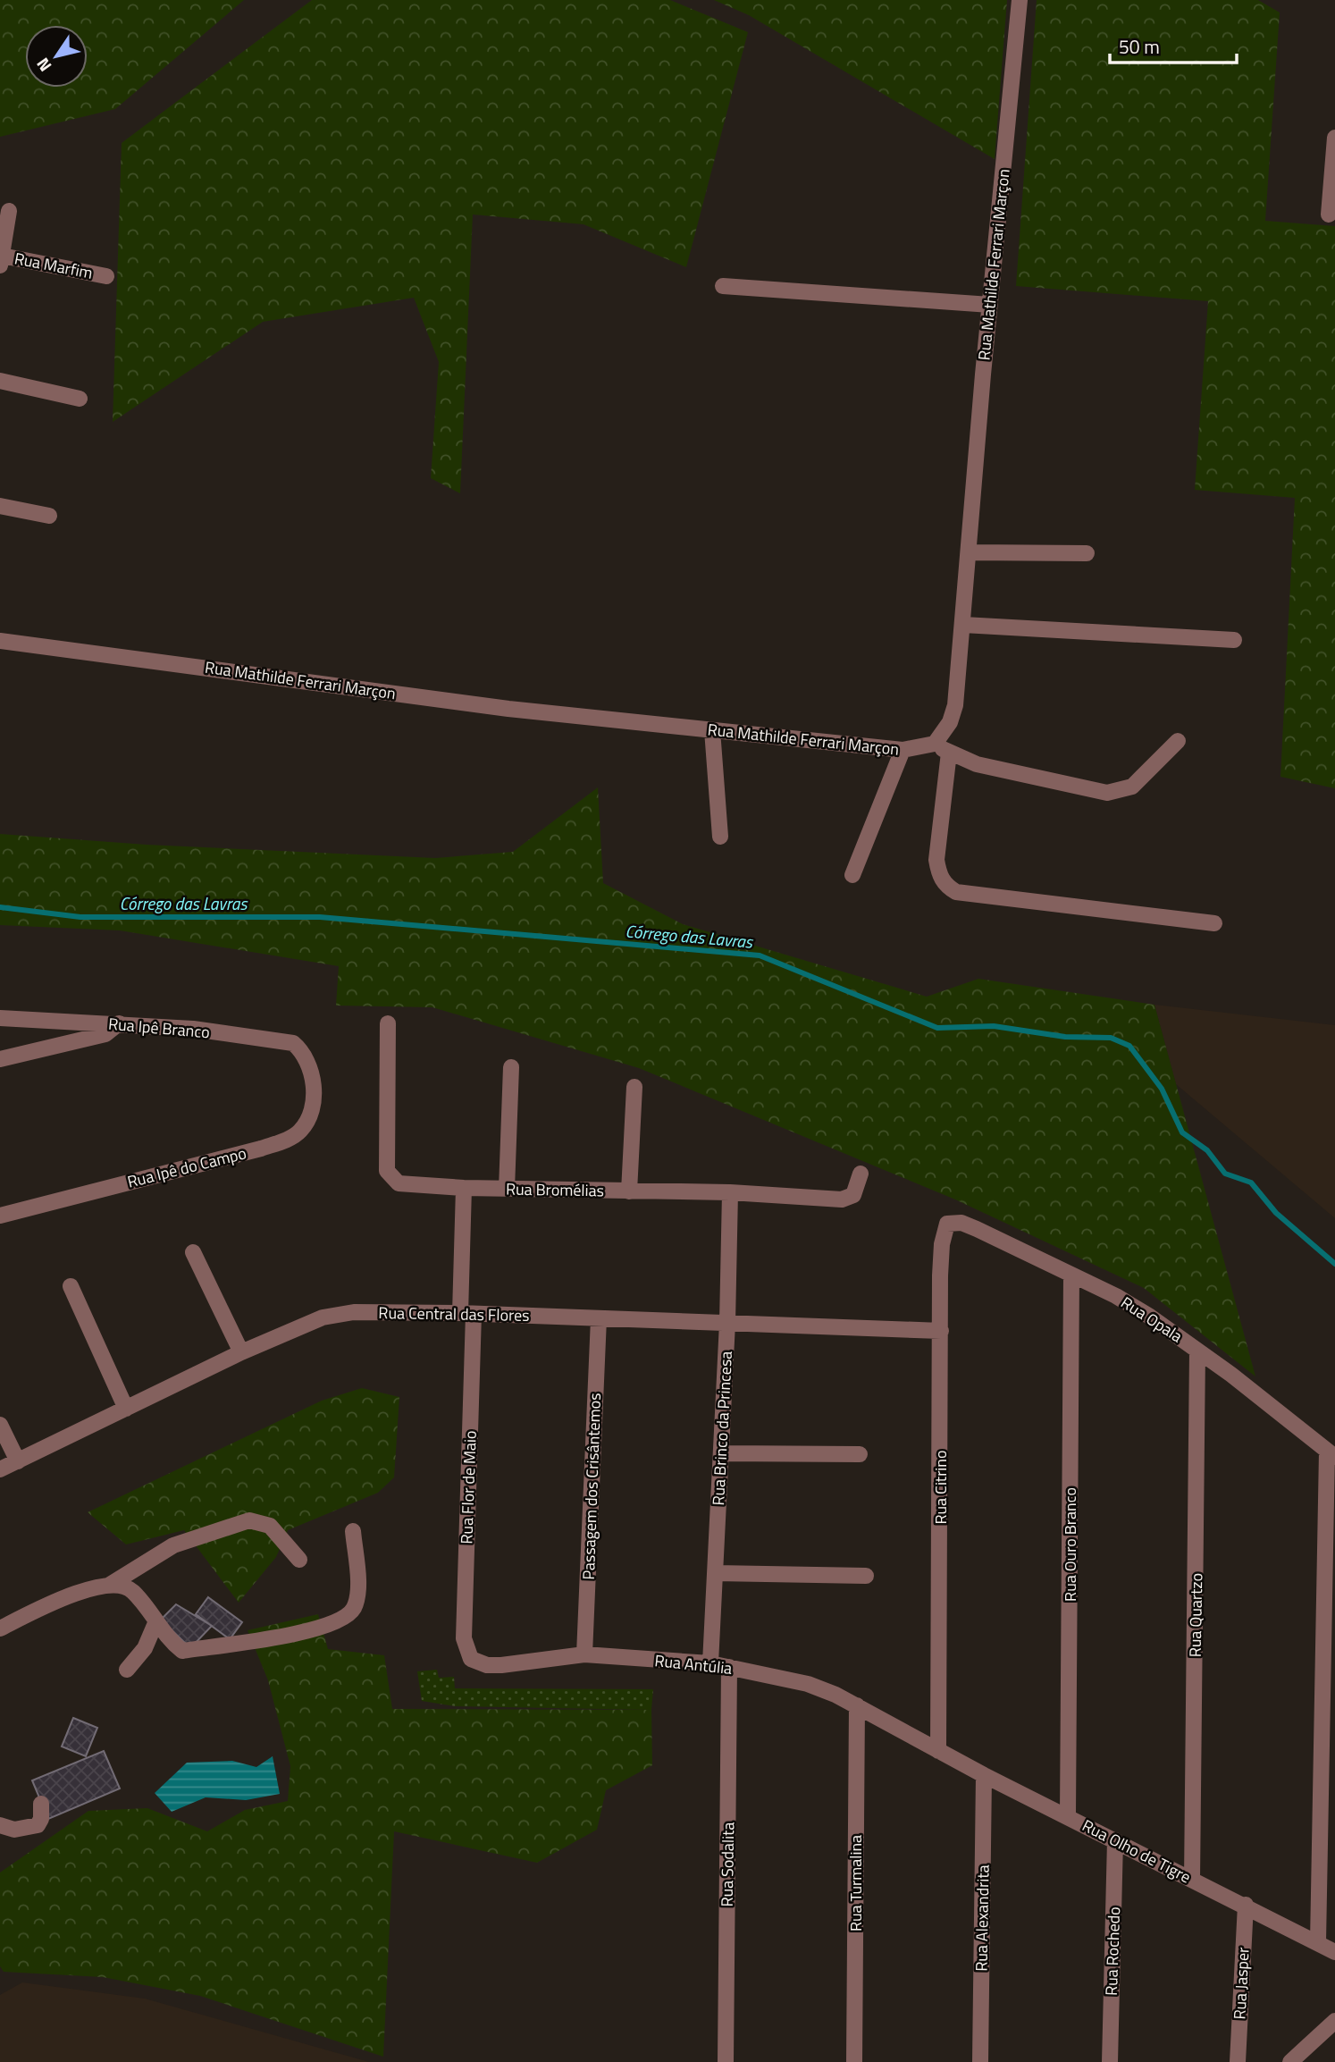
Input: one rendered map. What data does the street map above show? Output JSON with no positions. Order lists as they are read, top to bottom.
{
  "streets": {
    "street": [
      "Rua Mathilde Ferrari Marçon",
      "Rua Marfim",
      "Rua Ipê Branco",
      "Rua Ipê do Campo",
      "Rua Bromélias",
      "Rua Central das Flores",
      "Rua Opala",
      "Rua Brinco da Princesa",
      "Passagem dos Crisântemos",
      "Rua Flor de Maio",
      "Rua Citrino",
      "Rua Ouro Branco",
      "Rua Quartzo",
      "Rua Antúlia",
      "Rua Olho de Tigre",
      "Rua Sodalita",
      "Rua Turmalina",
      "Rua Alexandrita",
      "Rua Rochedo",
      "Rua Jasper"
    ]
  },
  "crossings": [
    ["Rua Ipê Branco", "Rua Ipê do Campo"],
    ["Rua Bromélias", "Rua Brinco da Princesa"],
    ["Rua Bromélias", "Rua Flor de Maio"],
    ["Rua Central das Flores", "Rua Brinco da Princesa"],
    ["Rua Central das Flores", "Passagem dos Crisântemos"],
    ["Rua Central das Flores", "Rua Flor de Maio"],
    ["Rua Central das Flores", "Rua Citrino"],
    ["Rua Opala", "Rua Citrino"],
    ["Rua Opala", "Rua Ouro Branco"],
    ["Rua Opala", "Rua Quartzo"],
    ["Rua Brinco da Princesa", "Rua Antúlia"],
    ["Passagem dos Crisântemos", "Rua Antúlia"],
    ["Rua Flor de Maio", "Rua Antúlia"],
    ["Rua Citrino", "Rua Antúlia"],
    ["Rua Citrino", "Rua Olho de Tigre"],
    ["Rua Ouro Branco", "Rua Olho de Tigre"],
    ["Rua Quartzo", "Rua Olho de Tigre"],
    ["Rua Antúlia", "Rua Olho de Tigre"],
    ["Rua Antúlia", "Rua Sodalita"],
    ["Rua Antúlia", "Rua Turmalina"],
    ["Rua Olho de Tigre", "Rua Alexandrita"],
    ["Rua Olho de Tigre", "Rua Rochedo"],
    ["Rua Olho de Tigre", "Rua Jasper"]
  ],
  "water": ["Córrego das Lavras"],
  "scale_bar": "50 m",
  "north": "bottom left"
}
